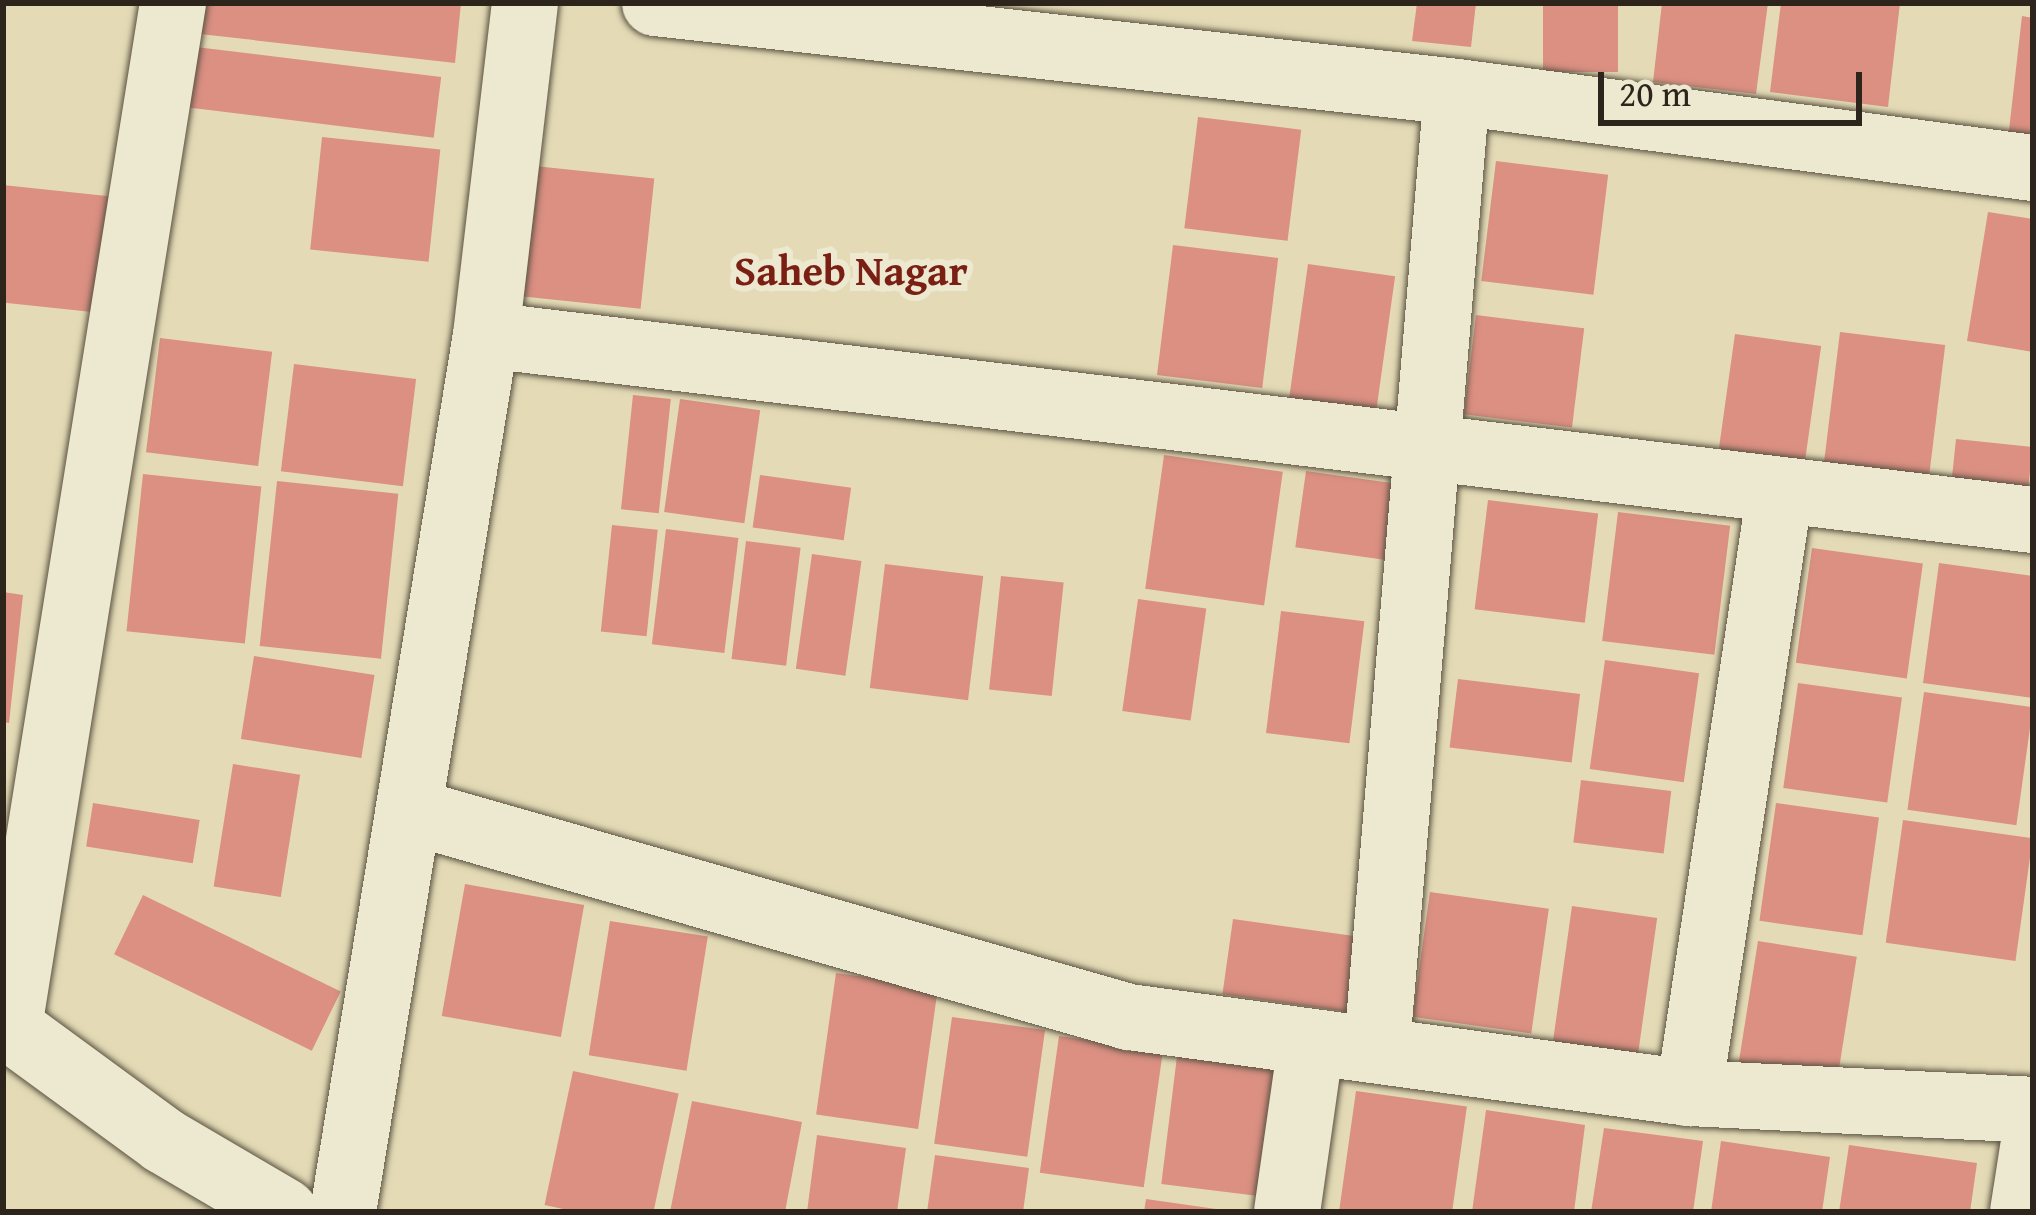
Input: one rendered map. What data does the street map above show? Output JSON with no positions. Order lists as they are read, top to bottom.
{
  "districts": ["Saheb Nagar"],
  "scale_bar": "20 m"
}
